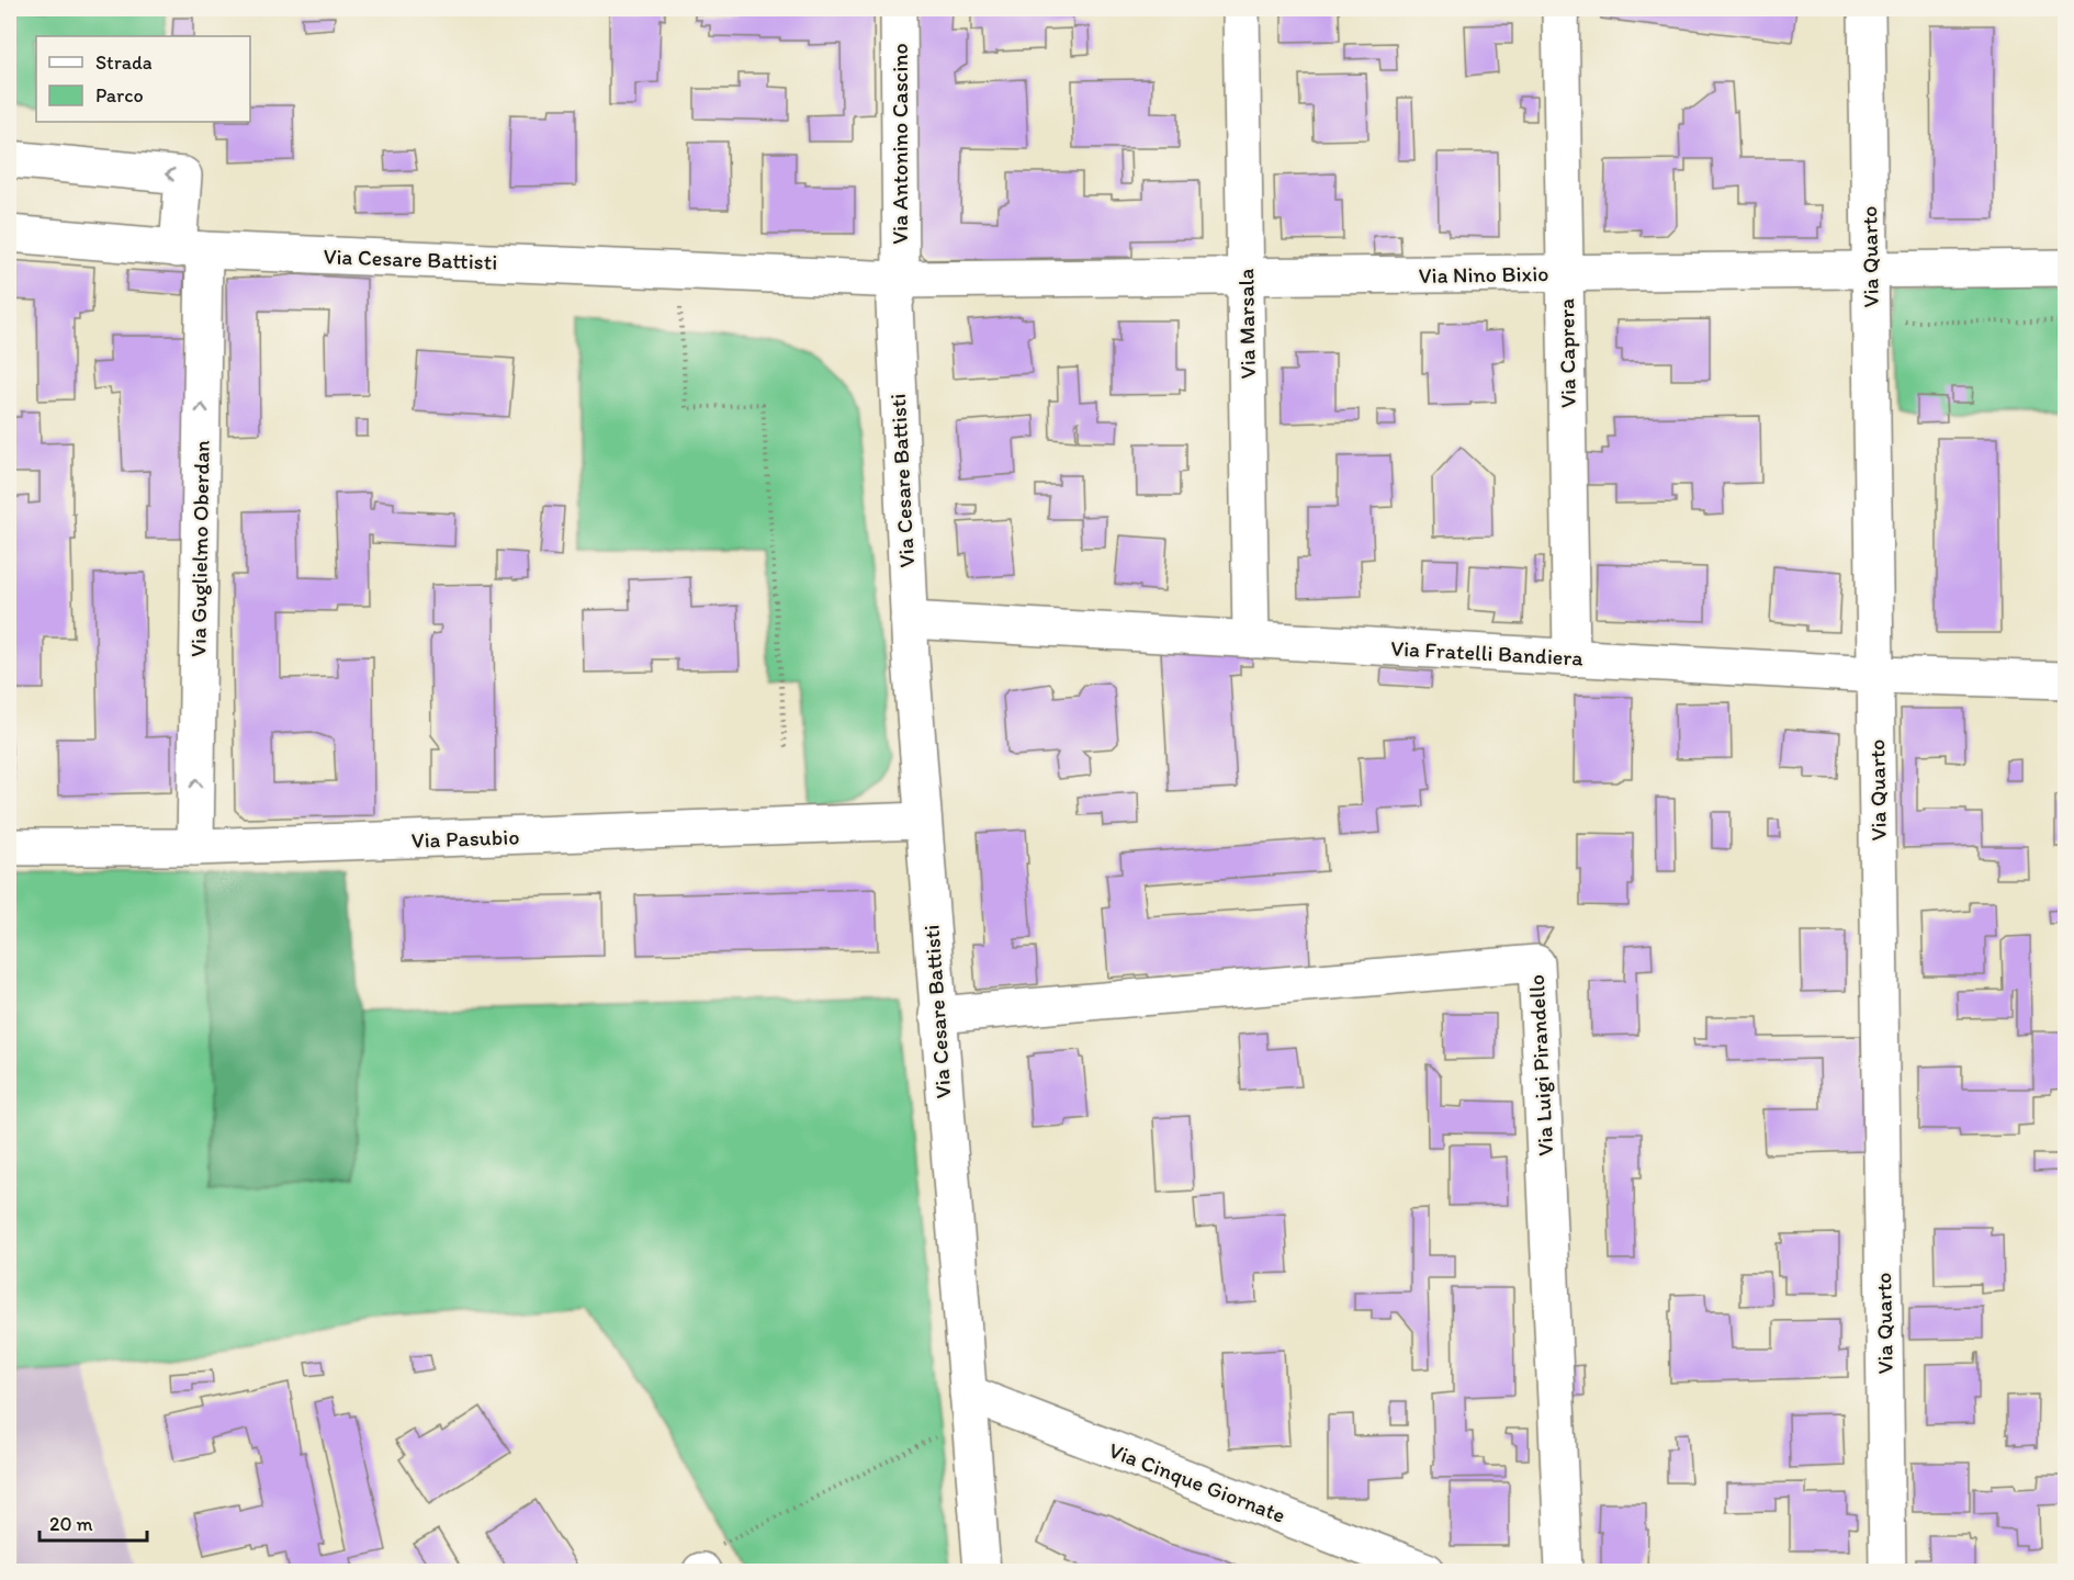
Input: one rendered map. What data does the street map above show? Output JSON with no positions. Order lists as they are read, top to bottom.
{
  "streets": {
    "street": [
      "Via Antonino Cascino",
      "Via Quarto",
      "Via Cesare Battisti",
      "Via Nino Bixio",
      "Via Marsala",
      "Via Caprera",
      "Via Guglielmo Oberdan",
      "Via Fratelli Bandiera",
      "Via Pasubio",
      "Via Luigi Pirandello",
      "Via Cinque Giornate"
    ]
  },
  "crossings": [
    ["Via Antonino Cascino", "Via Cesare Battisti"],
    ["Via Antonino Cascino", "Via Nino Bixio"],
    ["Via Quarto", "Via Nino Bixio"],
    ["Via Quarto", "Via Fratelli Bandiera"],
    ["Via Cesare Battisti", "Via Nino Bixio"],
    ["Via Cesare Battisti", "Via Guglielmo Oberdan"],
    ["Via Cesare Battisti", "Via Fratelli Bandiera"],
    ["Via Cesare Battisti", "Via Pasubio"],
    ["Via Cesare Battisti", "Via Luigi Pirandello"],
    ["Via Cesare Battisti", "Via Cinque Giornate"],
    ["Via Nino Bixio", "Via Marsala"],
    ["Via Nino Bixio", "Via Caprera"],
    ["Via Marsala", "Via Fratelli Bandiera"],
    ["Via Caprera", "Via Fratelli Bandiera"],
    ["Via Guglielmo Oberdan", "Via Pasubio"]
  ],
  "one_way": ["Via Guglielmo Oberdan"],
  "legend": ["Strada", "Parco"],
  "scale_bar": "20 m"
}
